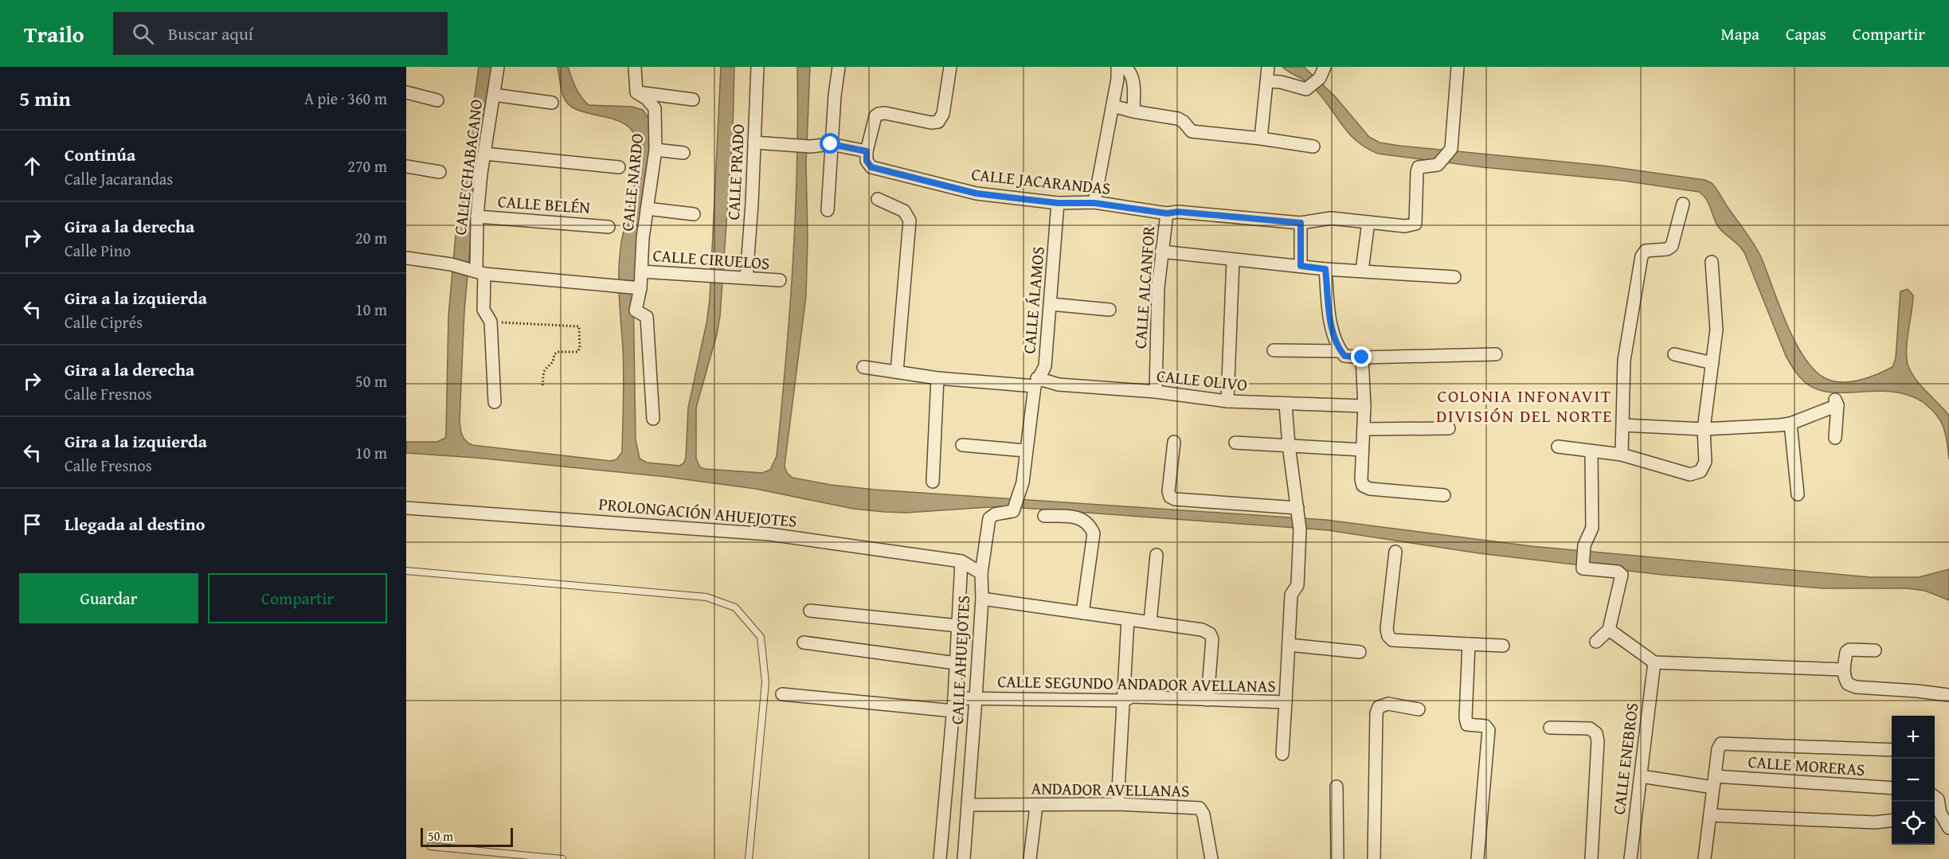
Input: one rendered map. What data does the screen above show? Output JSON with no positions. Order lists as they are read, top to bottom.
{
  "streets": {
    "street": [
      "CALLE CHABACANO",
      "CALLE PRADO",
      "CALLE JACARANDAS",
      "CALLE NARDO",
      "CALLE BELÉN",
      "CALLE CIRUELOS",
      "CALLE ALCANFOR",
      "CALLE ÁLAMOS",
      "CALLE OLIVO",
      "PROLONGACIÓN AHUEJOTES",
      "CALLE AHUEJOTES",
      "CALLE SEGUNDO ANDADOR AVELLANAS",
      "CALLE ENEBROS",
      "CALLE MORERAS",
      "ANDADOR AVELLANAS"
    ]
  },
  "crossings": [
    ["CALLE CHABACANO", "CALLE BELÉN"],
    ["CALLE PRADO", "CALLE CIRUELOS"],
    ["CALLE JACARANDAS", "CALLE ALCANFOR"],
    ["CALLE JACARANDAS", "CALLE ÁLAMOS"],
    ["CALLE NARDO", "CALLE CIRUELOS"],
    ["CALLE ALCANFOR", "CALLE OLIVO"],
    ["CALLE ÁLAMOS", "CALLE OLIVO"],
    ["CALLE ÁLAMOS", "CALLE AHUEJOTES"],
    ["CALLE OLIVO", "CALLE SEGUNDO ANDADOR AVELLANAS"],
    ["PROLONGACIÓN AHUEJOTES", "CALLE AHUEJOTES"],
    ["CALLE AHUEJOTES", "CALLE SEGUNDO ANDADOR AVELLANAS"],
    ["CALLE AHUEJOTES", "ANDADOR AVELLANAS"],
    ["CALLE ENEBROS", "CALLE MORERAS"]
  ],
  "districts": ["COLONIA INFONAVIT DIVISIÓN DEL NORTE"],
  "scale_bar": "50 m",
  "page": {
    "header": "Trailo",
    "search": "Buscar aquí",
    "nav": ["Mapa", "Capas", "Compartir"],
    "heading": ["5 min", "A pie · 360 m"],
    "list": [
      ["Continúa", "Calle Jacarandas", "270 m"],
      ["Gira a la derecha", "Calle Pino", "20 m"],
      ["Gira a la izquierda", "Calle Ciprés", "10 m"],
      ["Gira a la derecha", "Calle Fresnos", "50 m"],
      ["Gira a la izquierda", "Calle Fresnos", "10 m"],
      "Llegada al destino"
    ],
    "buttons": ["Guardar", "Compartir"],
    "map_buttons": ["+", "−"],
    "scale": "50 m"
  }
}
